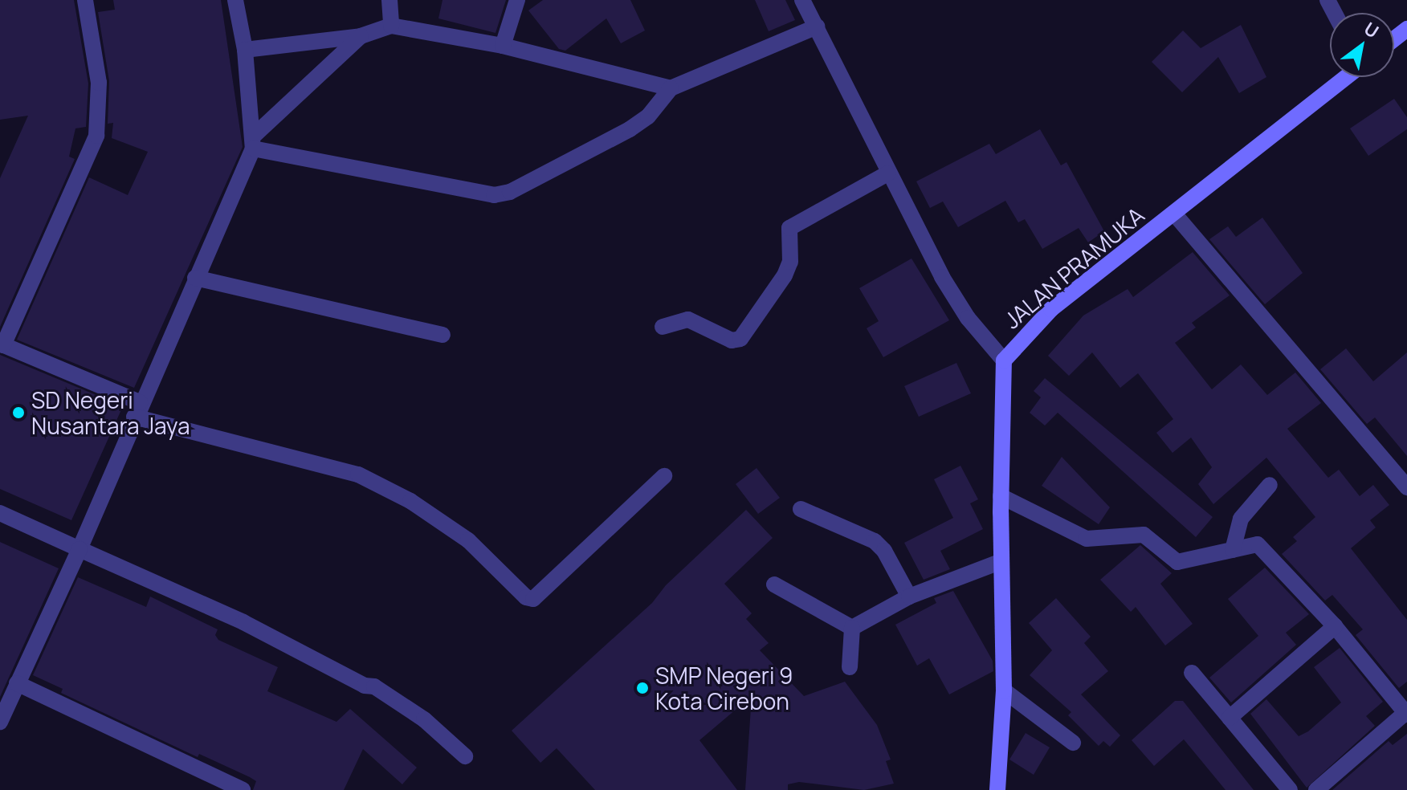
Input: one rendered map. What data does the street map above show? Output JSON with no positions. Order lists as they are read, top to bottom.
{
  "streets": {
    "street": ["JALAN PRAMUKA"]
  },
  "places": ["SD Negeri Nusantara Jaya", "SMP Negeri 9 Kota Cirebon"],
  "north": "top right"
}
